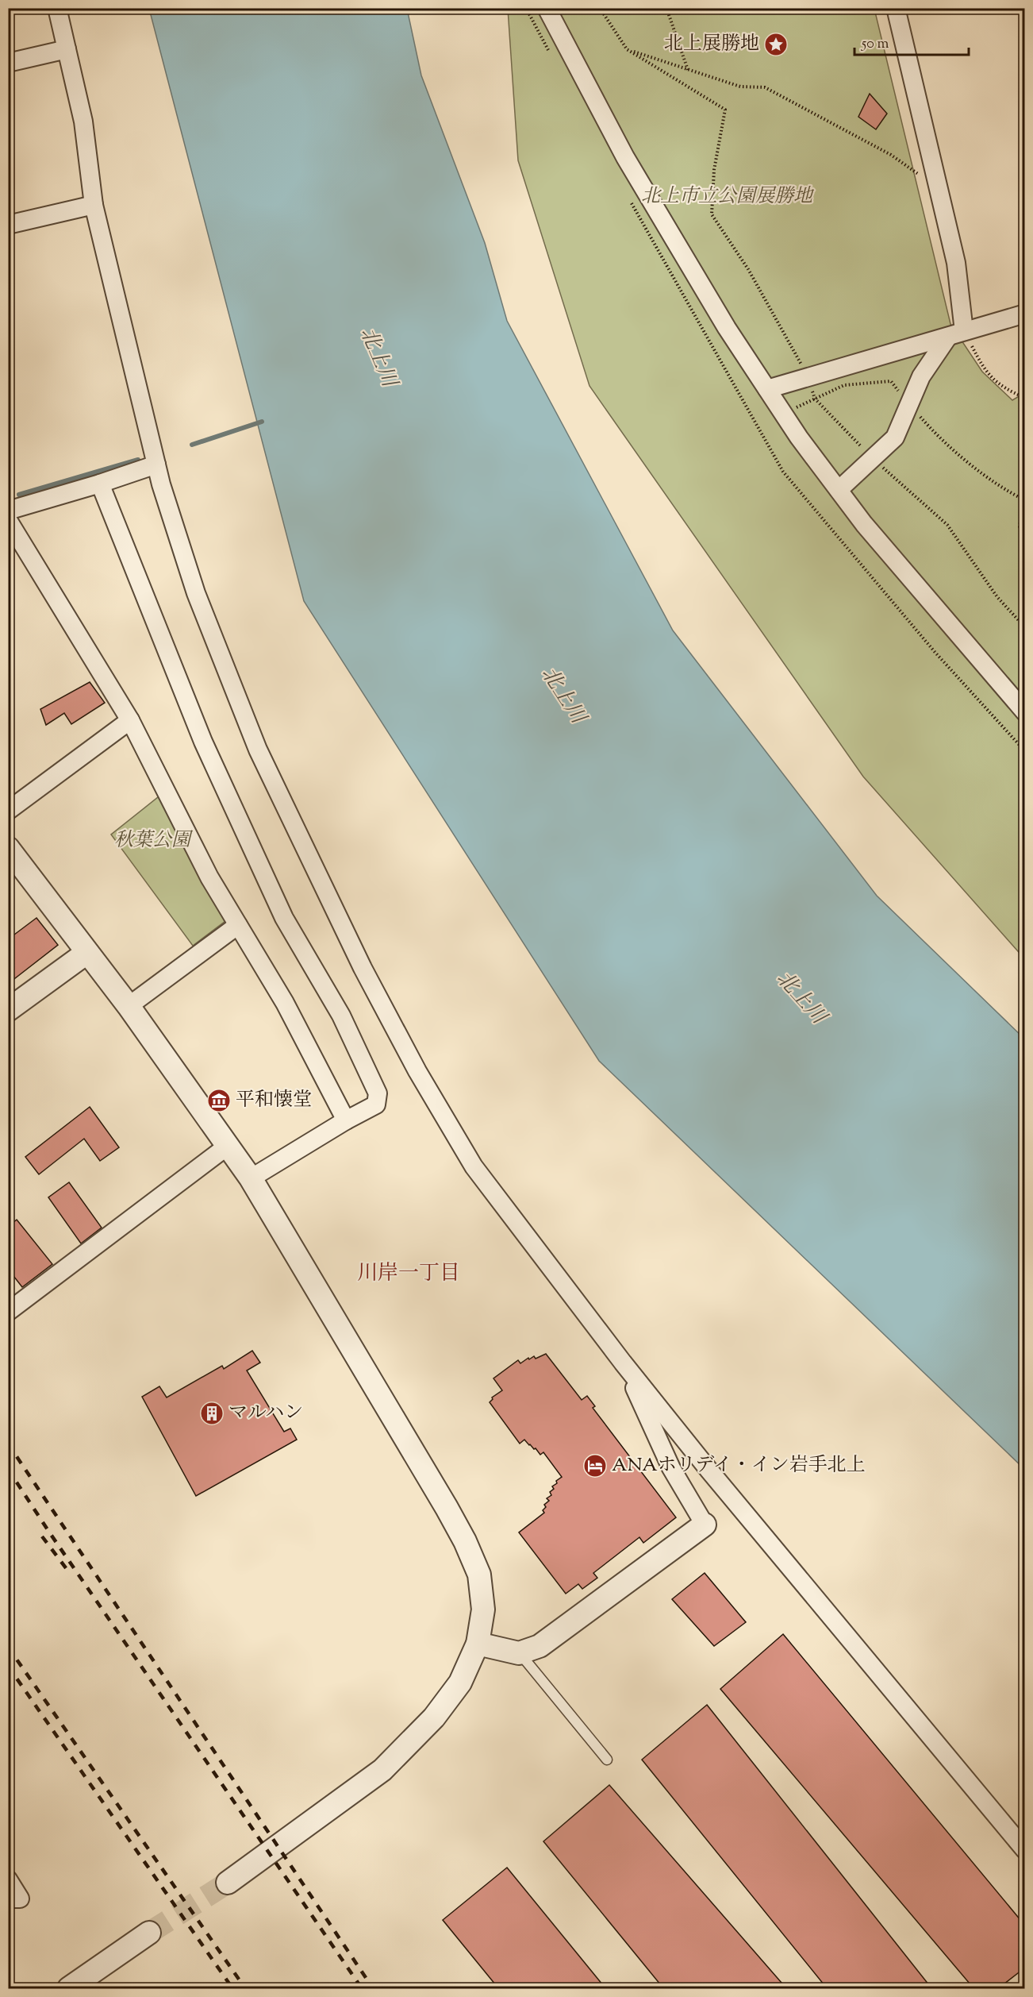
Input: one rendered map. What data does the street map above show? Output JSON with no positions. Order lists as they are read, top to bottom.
{
  "districts": ["川岸一丁目"],
  "water": ["北上川"],
  "parks": ["北上市立公園展勝地", "秋葉公園"],
  "places": {
    "place": ["北上展勝地"],
    "museum": ["平和懐堂"],
    "building": ["マルハン"],
    "hotel": ["ANAホリデイ・イン岩手北上"]
  },
  "scale_bar": "50 m"
}
